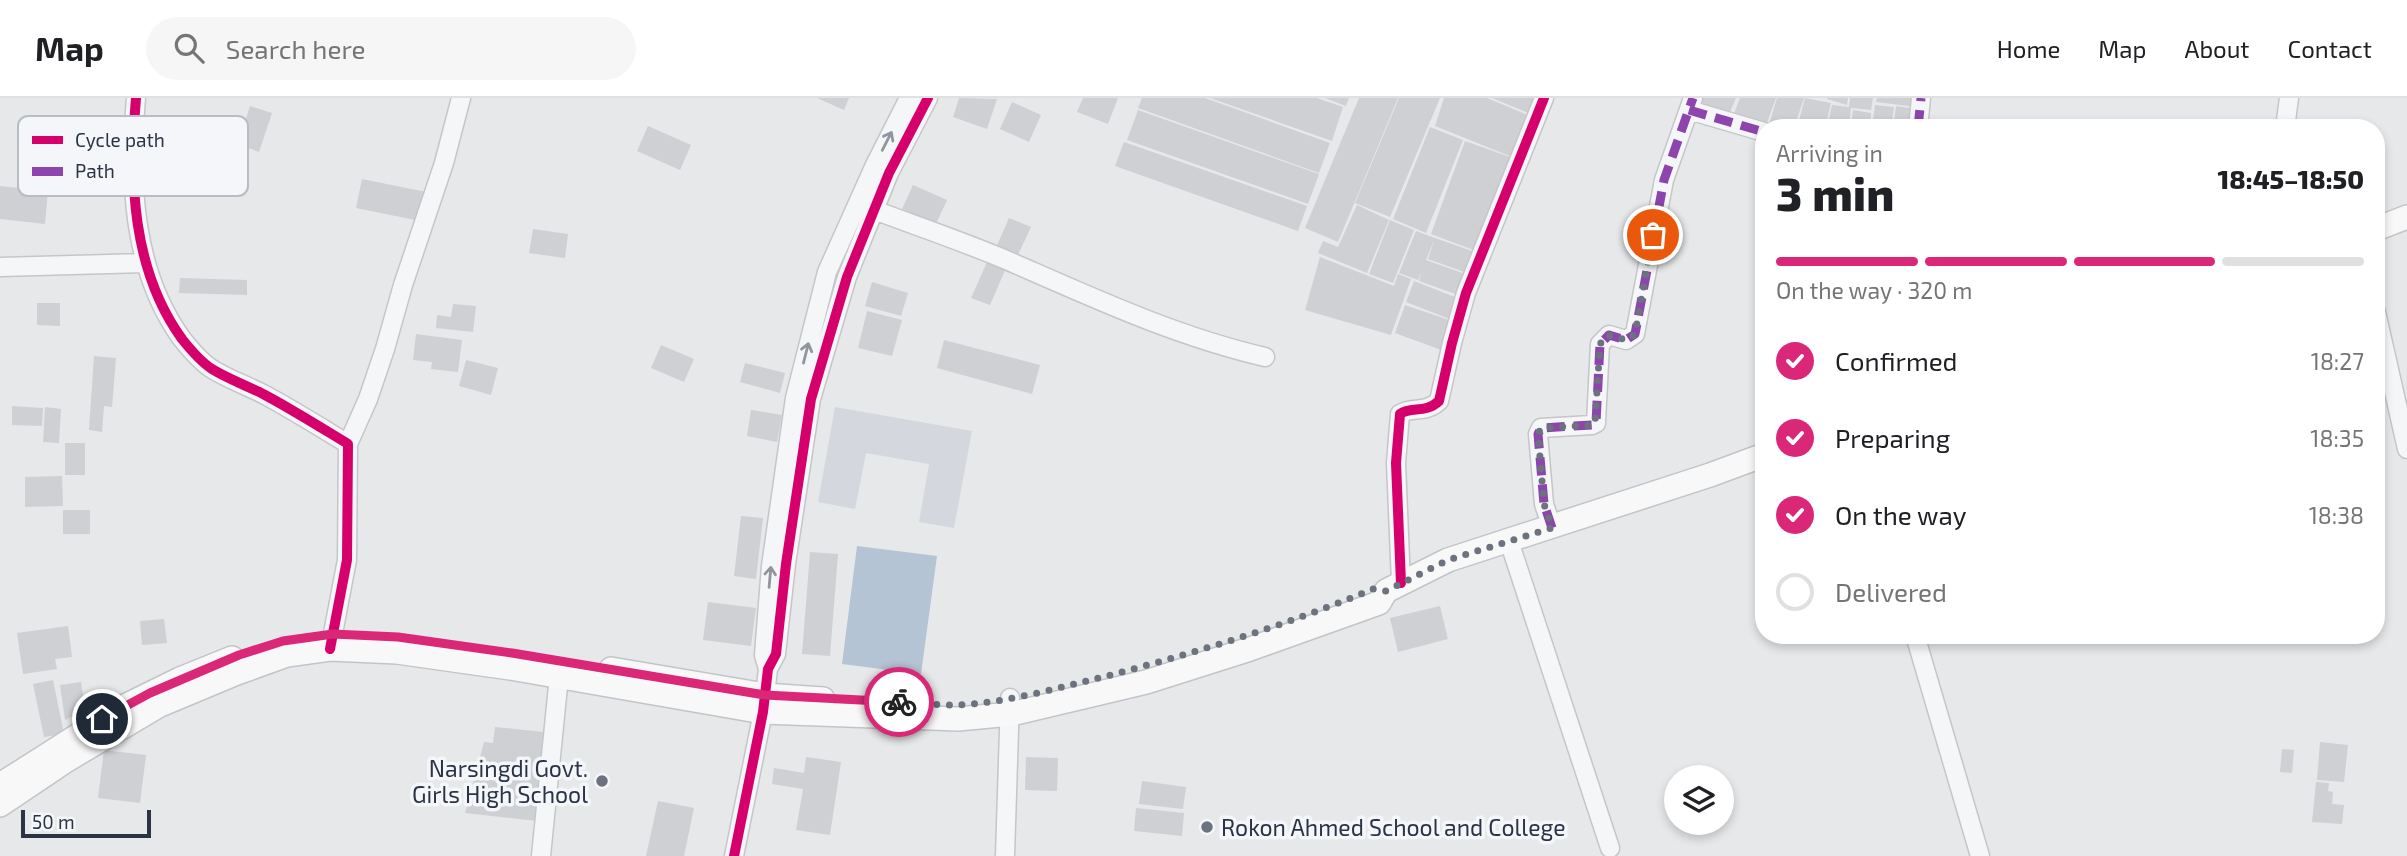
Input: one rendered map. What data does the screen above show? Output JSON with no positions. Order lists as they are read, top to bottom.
{
  "places": ["Narsingdi Govt. Girls High School", "Rokon Ahmed School and College"],
  "legend": ["Cycle path", "Path"],
  "scale_bar": "50 m",
  "page": {
    "header": "Map",
    "search": "Search here",
    "nav": [
      "Home",
      "Map",
      "About",
      "Contact"
    ],
    "heading": ["3 min", "Arriving in", "18:45–18:50"],
    "bar": "On the way · 320 m",
    "list": [
      ["Confirmed", "18:27"],
      ["Preparing", "18:35"],
      ["On the way", "18:38"],
      "Delivered"
    ],
    "scale": "50 m"
  }
}
